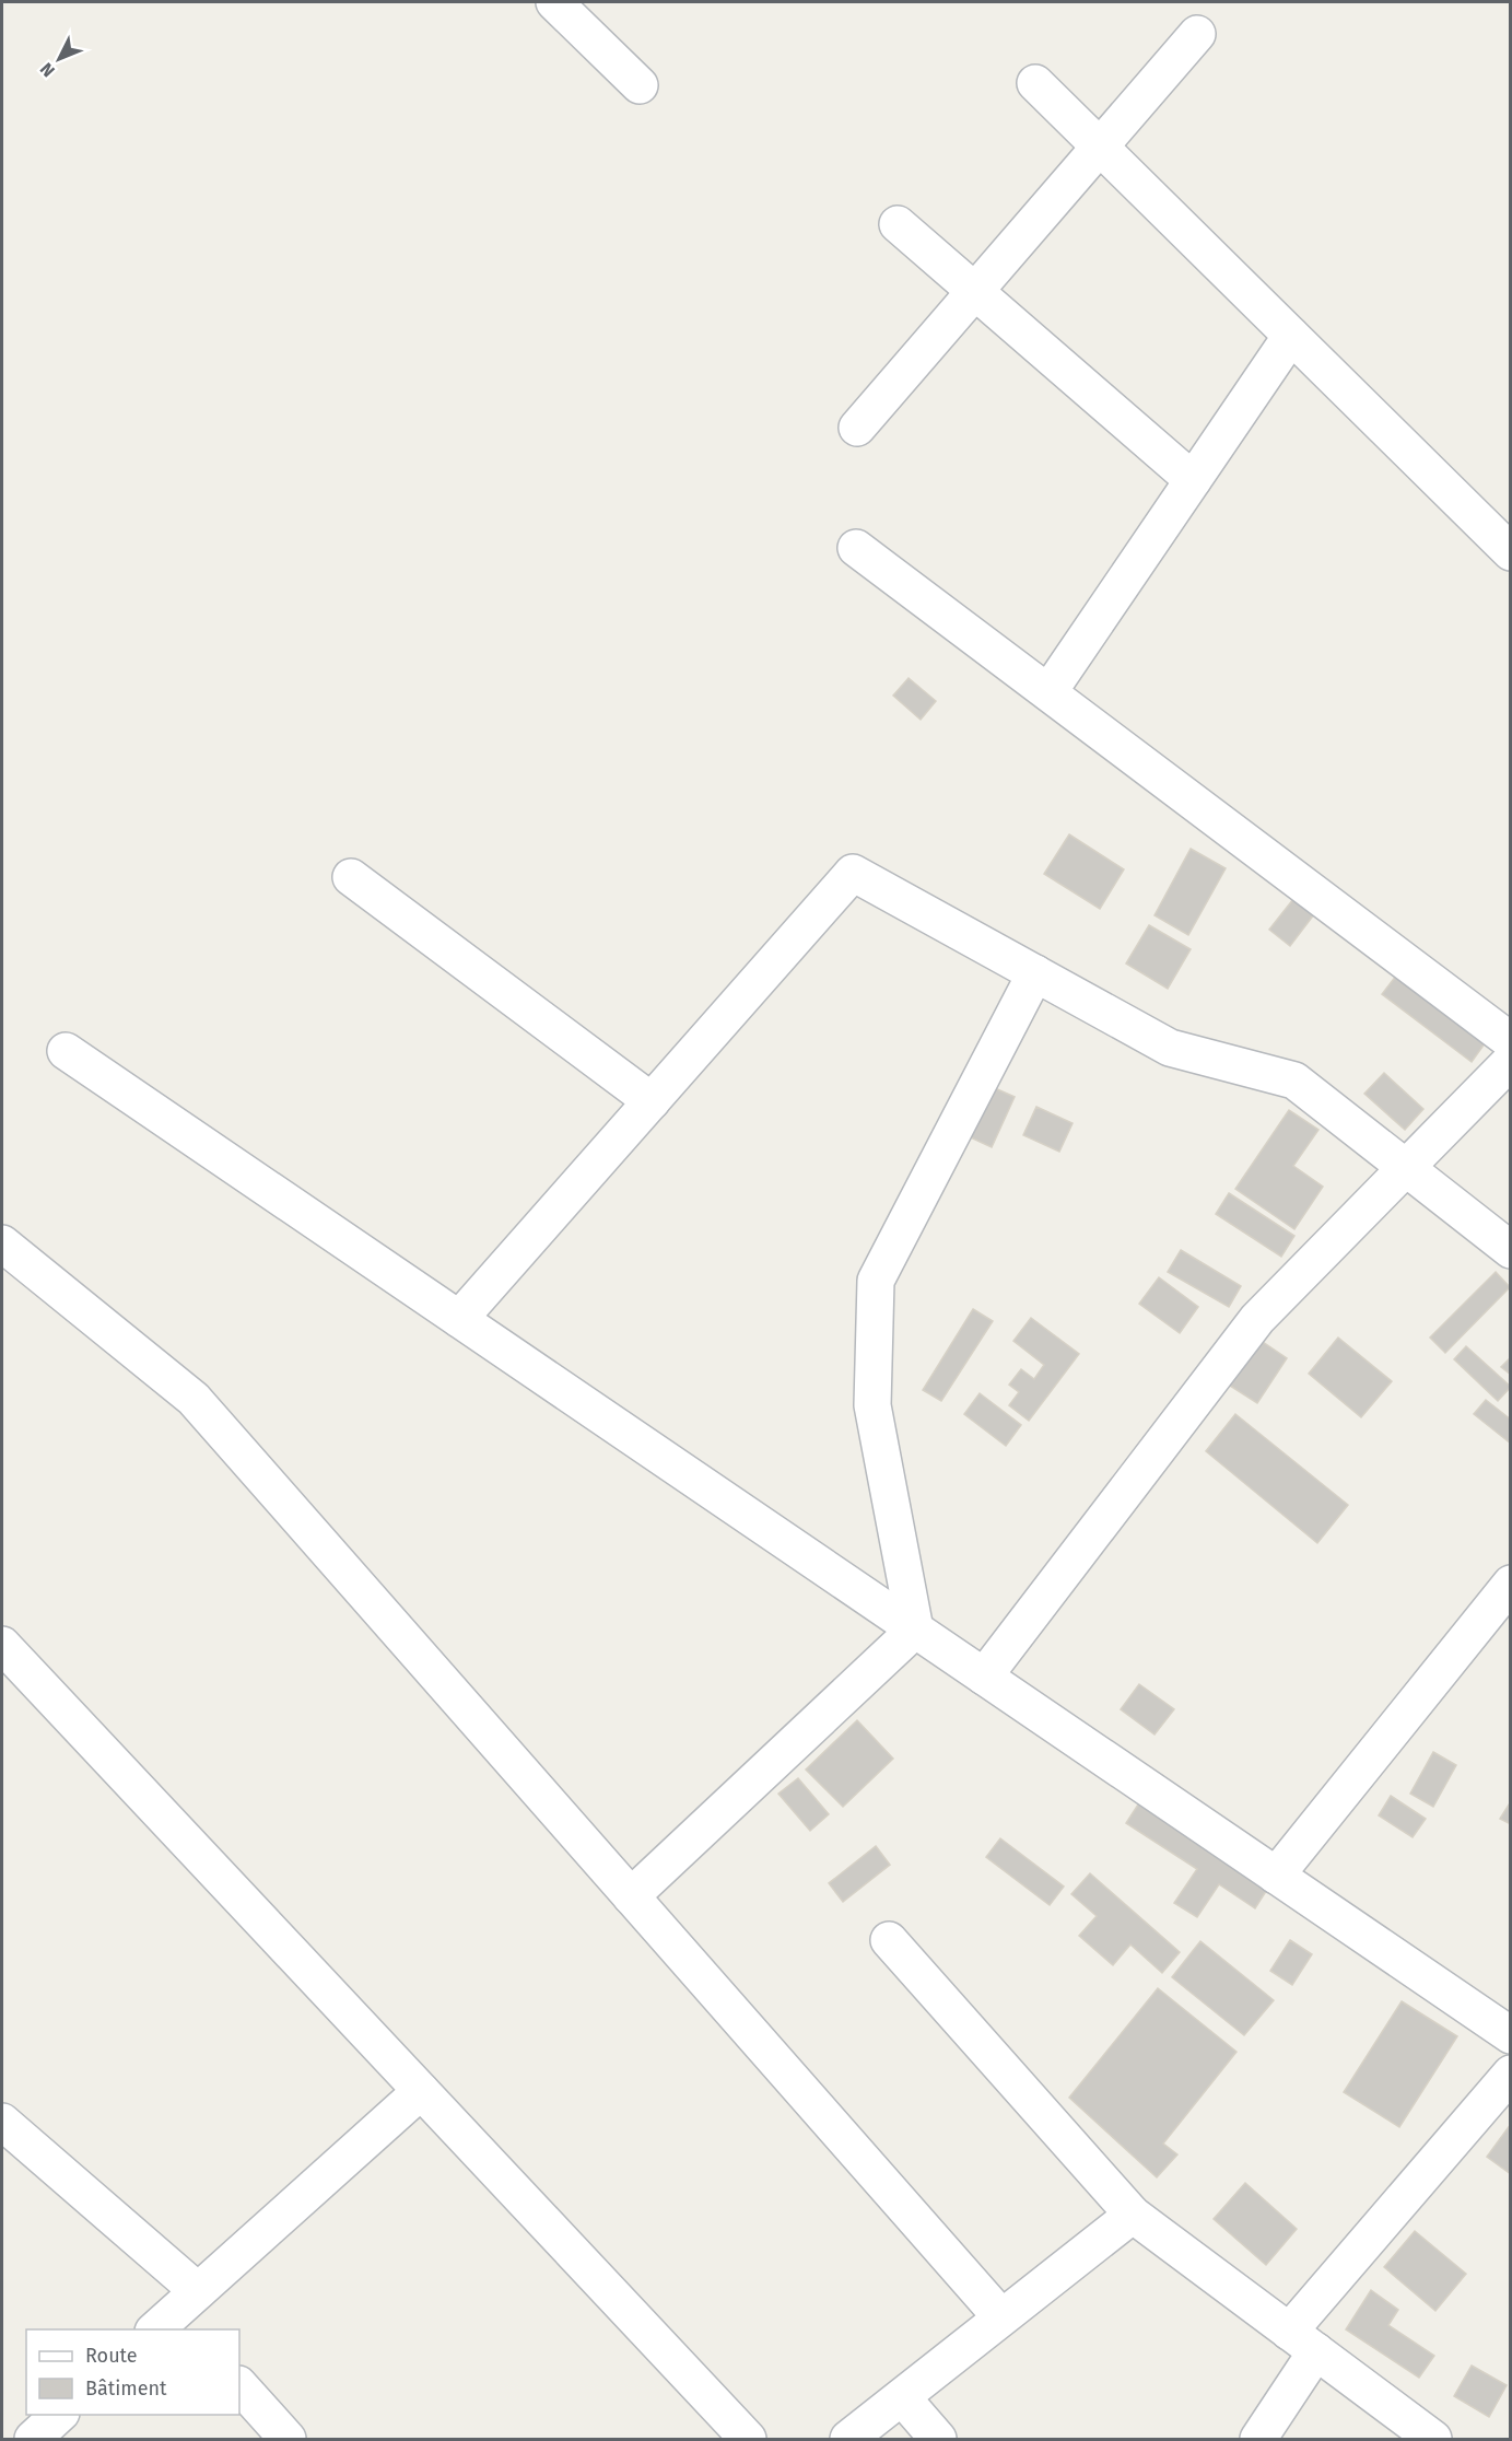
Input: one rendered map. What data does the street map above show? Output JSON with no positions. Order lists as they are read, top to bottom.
{
  "legend": ["Route", "Bâtiment"],
  "north": "bottom left"
}
